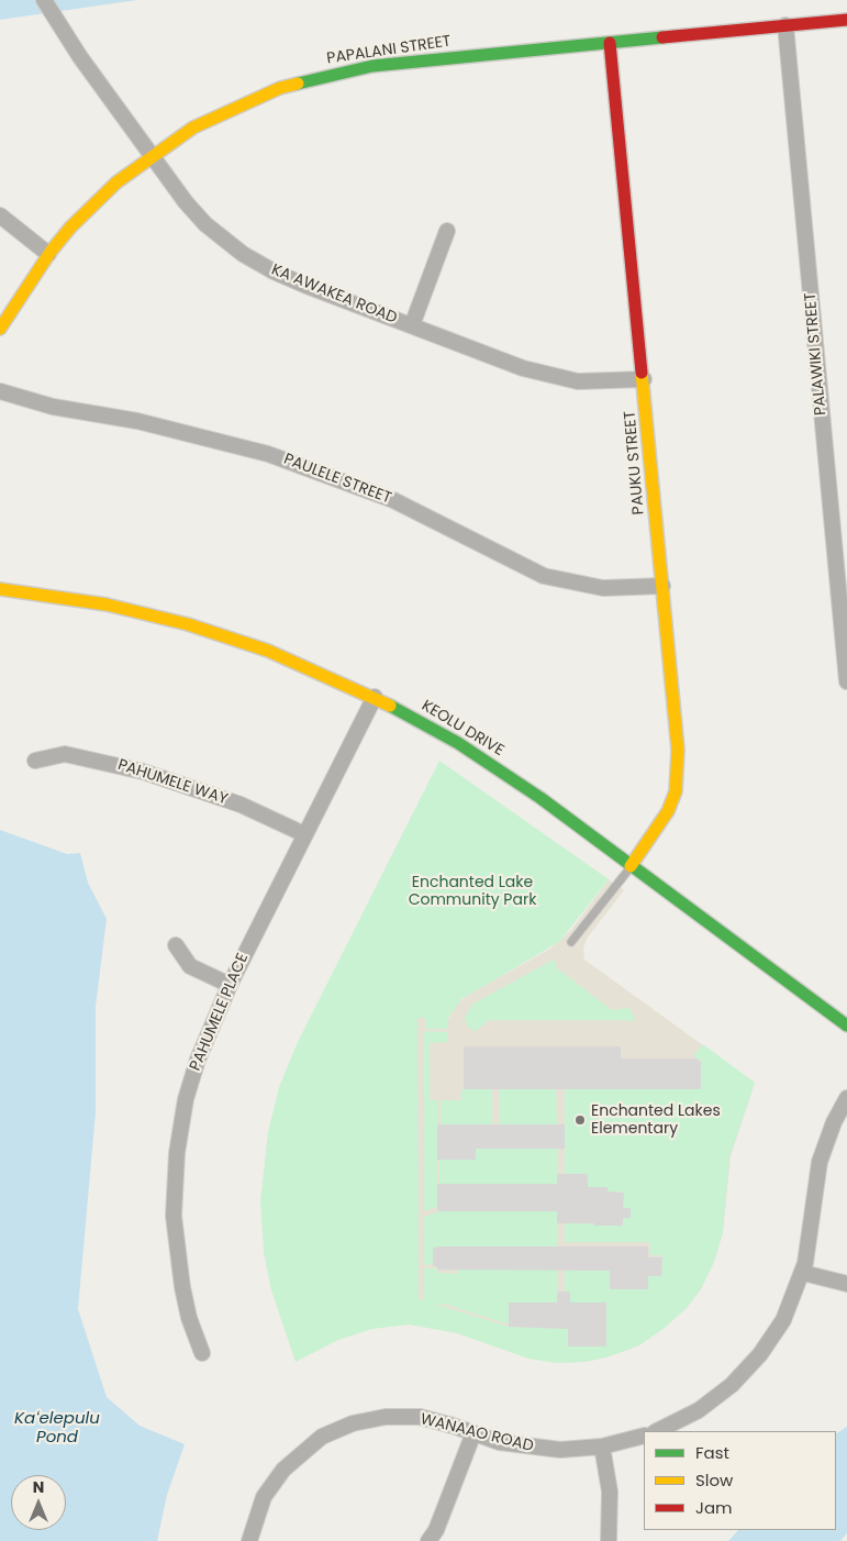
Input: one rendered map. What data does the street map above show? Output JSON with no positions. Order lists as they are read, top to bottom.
{
  "streets": {
    "street": [
      "PAPALANI STREET",
      "KA AWAKEA ROAD",
      "PALAWIKI STREET",
      "PAUKU STREET",
      "PAULELE STREET",
      "KEOLU DRIVE",
      "PAHUMELE WAY",
      "PAHUMELE PLACE",
      "WANAAO ROAD"
    ]
  },
  "crossings": [
    ["PAPALANI STREET", "KA AWAKEA ROAD"],
    ["PAPALANI STREET", "PALAWIKI STREET"],
    ["PAPALANI STREET", "PAUKU STREET"],
    ["KA AWAKEA ROAD", "PAUKU STREET"],
    ["PAUKU STREET", "PAULELE STREET"],
    ["PAUKU STREET", "KEOLU DRIVE"],
    ["KEOLU DRIVE", "PAHUMELE PLACE"],
    ["PAHUMELE WAY", "PAHUMELE PLACE"]
  ],
  "water": ["Kaʻelepulu Pond"],
  "parks": ["Enchanted Lake Community Park"],
  "places": ["Enchanted Lakes Elementary"],
  "legend": ["Fast", "Slow", "Jam"],
  "north": "top"
}
